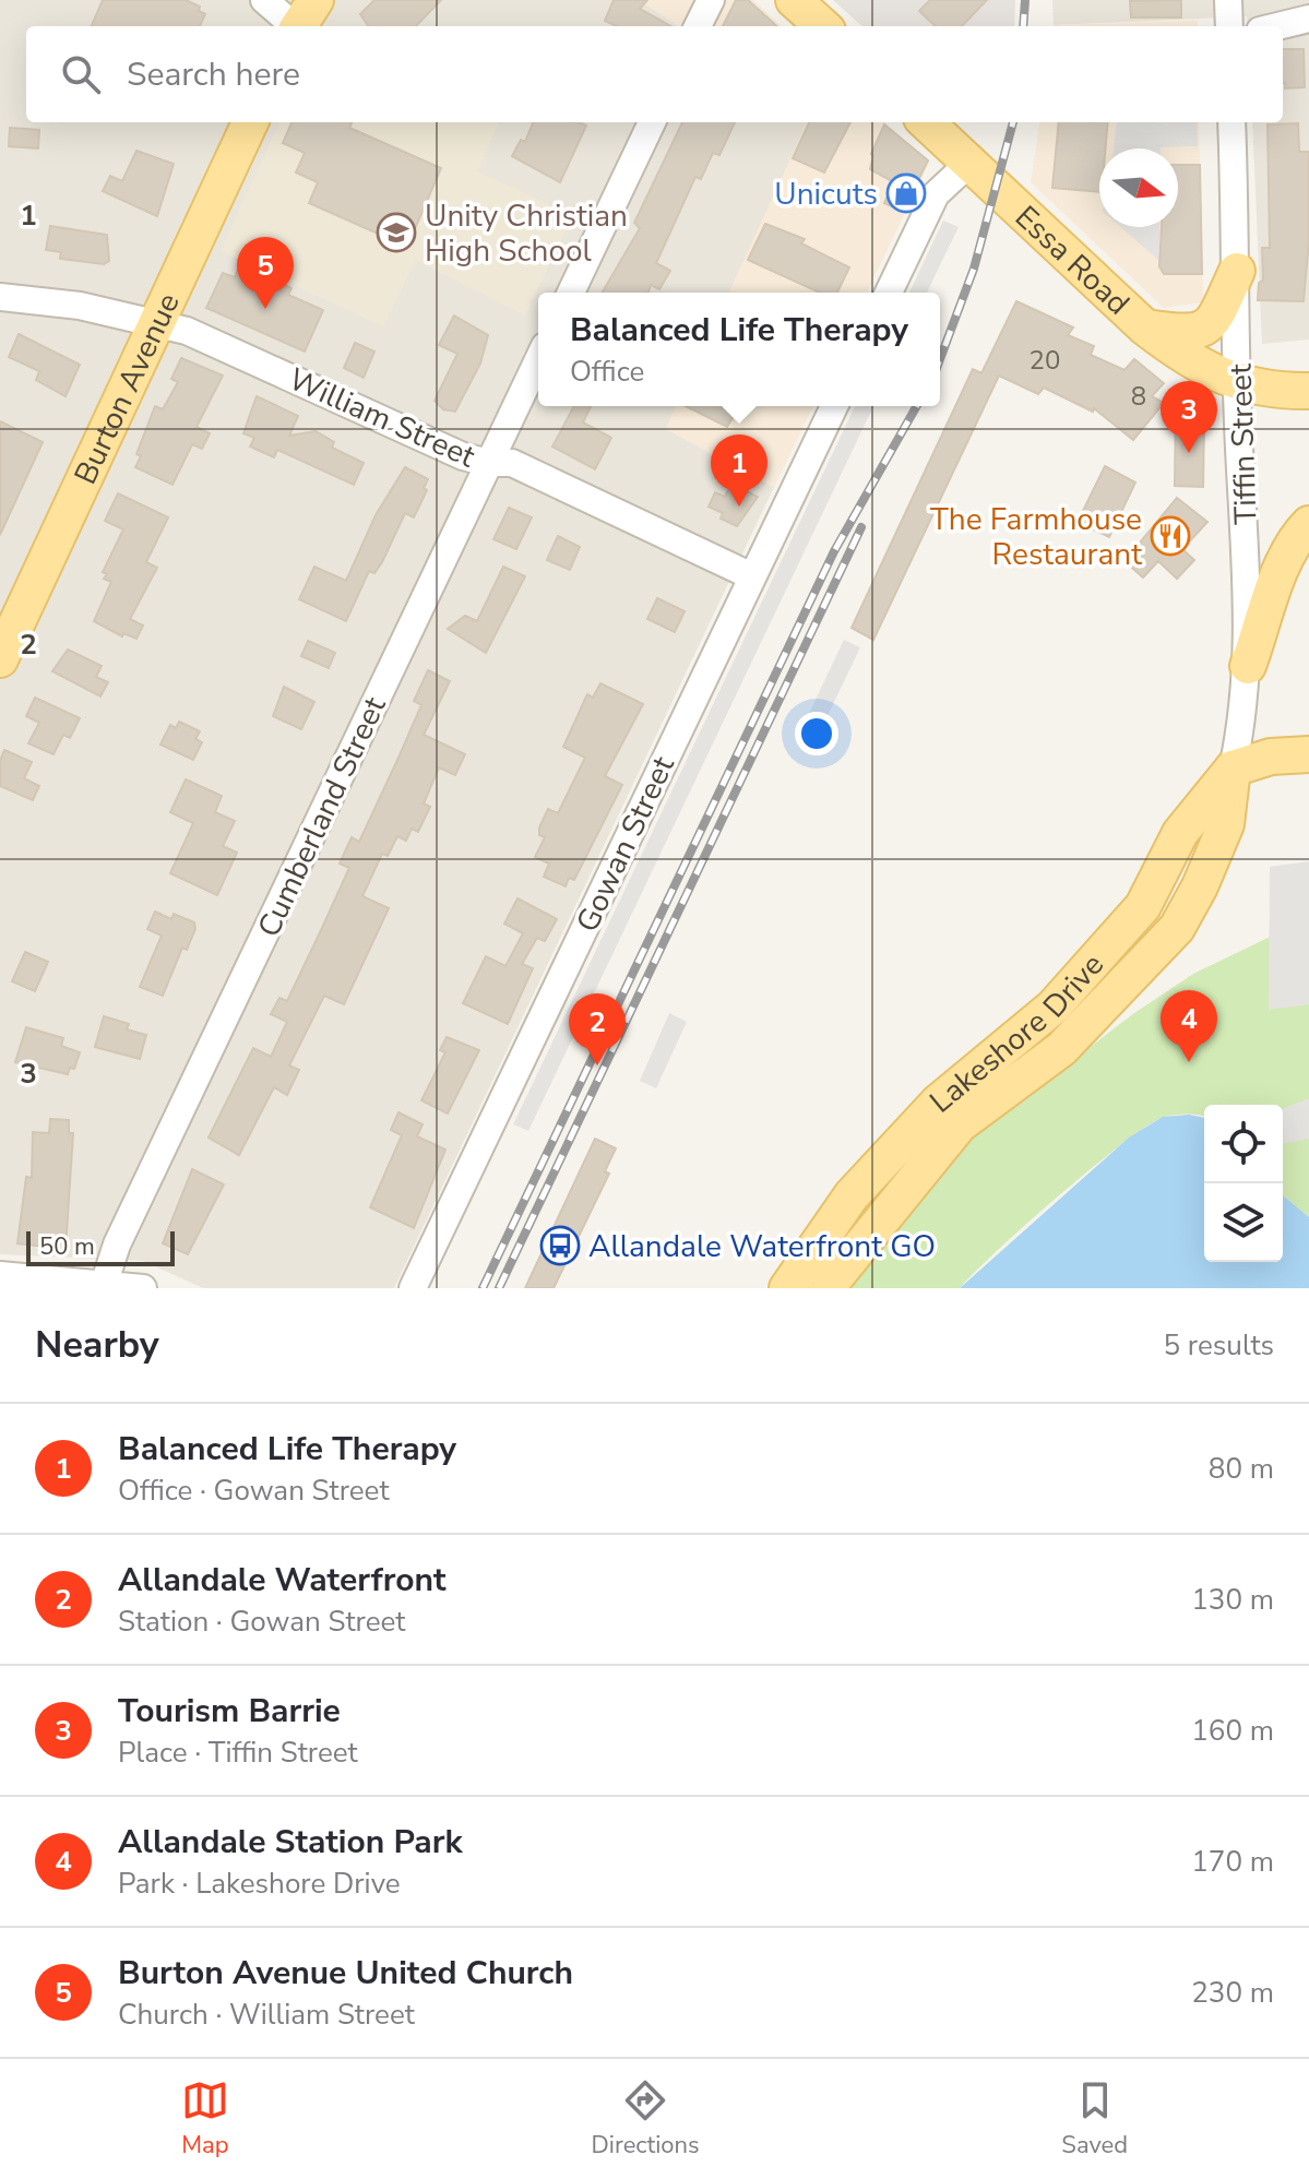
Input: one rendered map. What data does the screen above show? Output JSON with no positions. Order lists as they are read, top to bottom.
{
  "streets": {
    "main road": ["Essa Road", "Burton Avenue", "Lakeshore Drive"],
    "street": [
      "William Street",
      "Tiffin Street",
      "Cumberland Street",
      "Gowan Street"
    ]
  },
  "crossings": [
    ["Essa Road", "Tiffin Street"],
    ["Burton Avenue", "William Street"],
    ["William Street", "Cumberland Street"],
    ["William Street", "Gowan Street"],
    ["Tiffin Street", "Lakeshore Drive"]
  ],
  "places": {
    "shop": ["Unicuts"],
    "school or university": ["Unity Christian High School"],
    "restaurant": ["The Farmhouse Restaurant"],
    "bus stop": ["Allandale Waterfront GO"]
  },
  "house_numbers": ["20", "8"],
  "scale_bar": "50 m",
  "north": "right",
  "page": {
    "search": "Search here",
    "pins": [
      "5",
      "3",
      "1",
      "4",
      "2"
    ],
    "popup": ["Balanced Life Therapy", "Office"],
    "scale": "50 m",
    "heading": ["Nearby", "5 results"],
    "list": [
      {
        "mark": "1",
        "name": "Balanced Life Therapy",
        "note": "Office · Gowan Street",
        "value": "80 m"
      },
      {
        "mark": "2",
        "name": "Allandale Waterfront",
        "note": "Station · Gowan Street",
        "value": "130 m"
      },
      {
        "mark": "3",
        "name": "Tourism Barrie",
        "note": "Place · Tiffin Street",
        "value": "160 m"
      },
      {
        "mark": "4",
        "name": "Allandale Station Park",
        "note": "Park · Lakeshore Drive",
        "value": "170 m"
      },
      {
        "mark": "5",
        "name": "Burton Avenue United Church",
        "note": "Church · William Street",
        "value": "230 m"
      }
    ],
    "nav": ["Map", "Directions", "Saved"]
  },
  "grid": {
    "rows": ["1", "2", "3"]
  }
}
